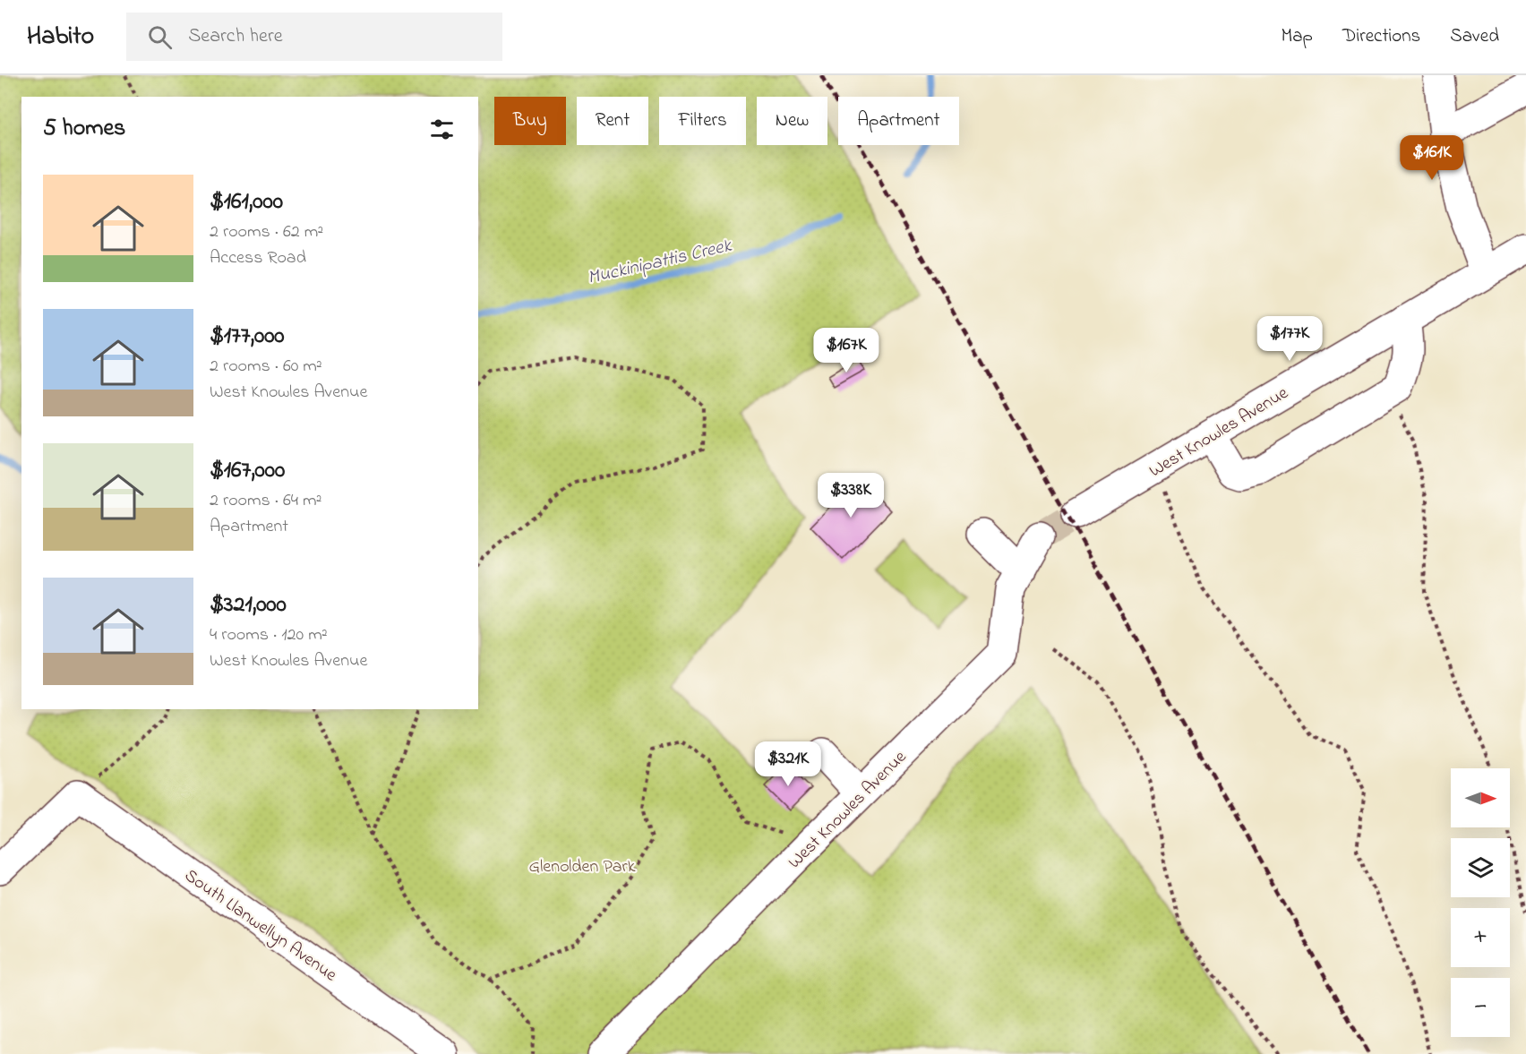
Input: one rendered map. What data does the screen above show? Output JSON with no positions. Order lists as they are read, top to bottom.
{
  "streets": {
    "street": ["West Knowles Avenue", "South Llanwellyn Avenue"]
  },
  "water": ["Muckinipattis Creek"],
  "parks": ["Glenolden Park"],
  "north": "right",
  "page": {
    "header": "Habito",
    "search": "Search here",
    "nav": ["Map", "Directions", "Saved"],
    "chip": [
      "Buy",
      "Rent",
      "Filters",
      "New",
      "Apartment"
    ],
    "heading": "5 homes",
    "price": [
      "$161K",
      "$177K",
      "$167K",
      "$338K",
      "$321K"
    ],
    "list": [
      {
        "name": "$161,000",
        "note": "2 rooms · 62 m² · Access Road"
      },
      {
        "name": "$177,000",
        "note": "2 rooms · 60 m² · West Knowles Avenue"
      },
      {
        "name": "$167,000",
        "note": "2 rooms · 64 m² · Apartment"
      },
      {
        "name": "$321,000",
        "note": "4 rooms · 120 m² · West Knowles Avenue"
      }
    ],
    "map_buttons": ["+", "−"]
  }
}
